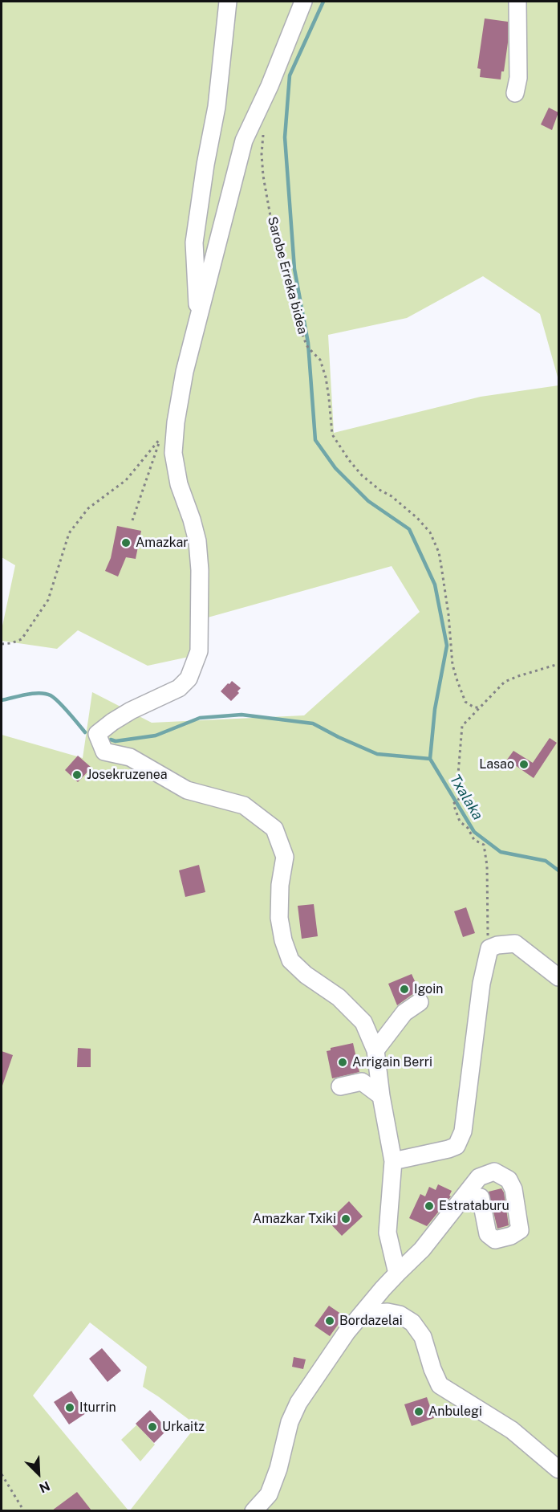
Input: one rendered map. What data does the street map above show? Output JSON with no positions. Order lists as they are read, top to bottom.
{
  "streets": {
    "path": ["Sarobe Erreka bidea"]
  },
  "water": ["Txalaka"],
  "places": [
    "Amazkar",
    "Lasao",
    "Josekruzenea",
    "Igoin",
    "Arrigain Berri",
    "Estrataburu",
    "Amazkar Txiki",
    "Bordazelai",
    "Iturrin",
    "Anbulegi",
    "Urkaitz"
  ],
  "north": "bottom right"
}
